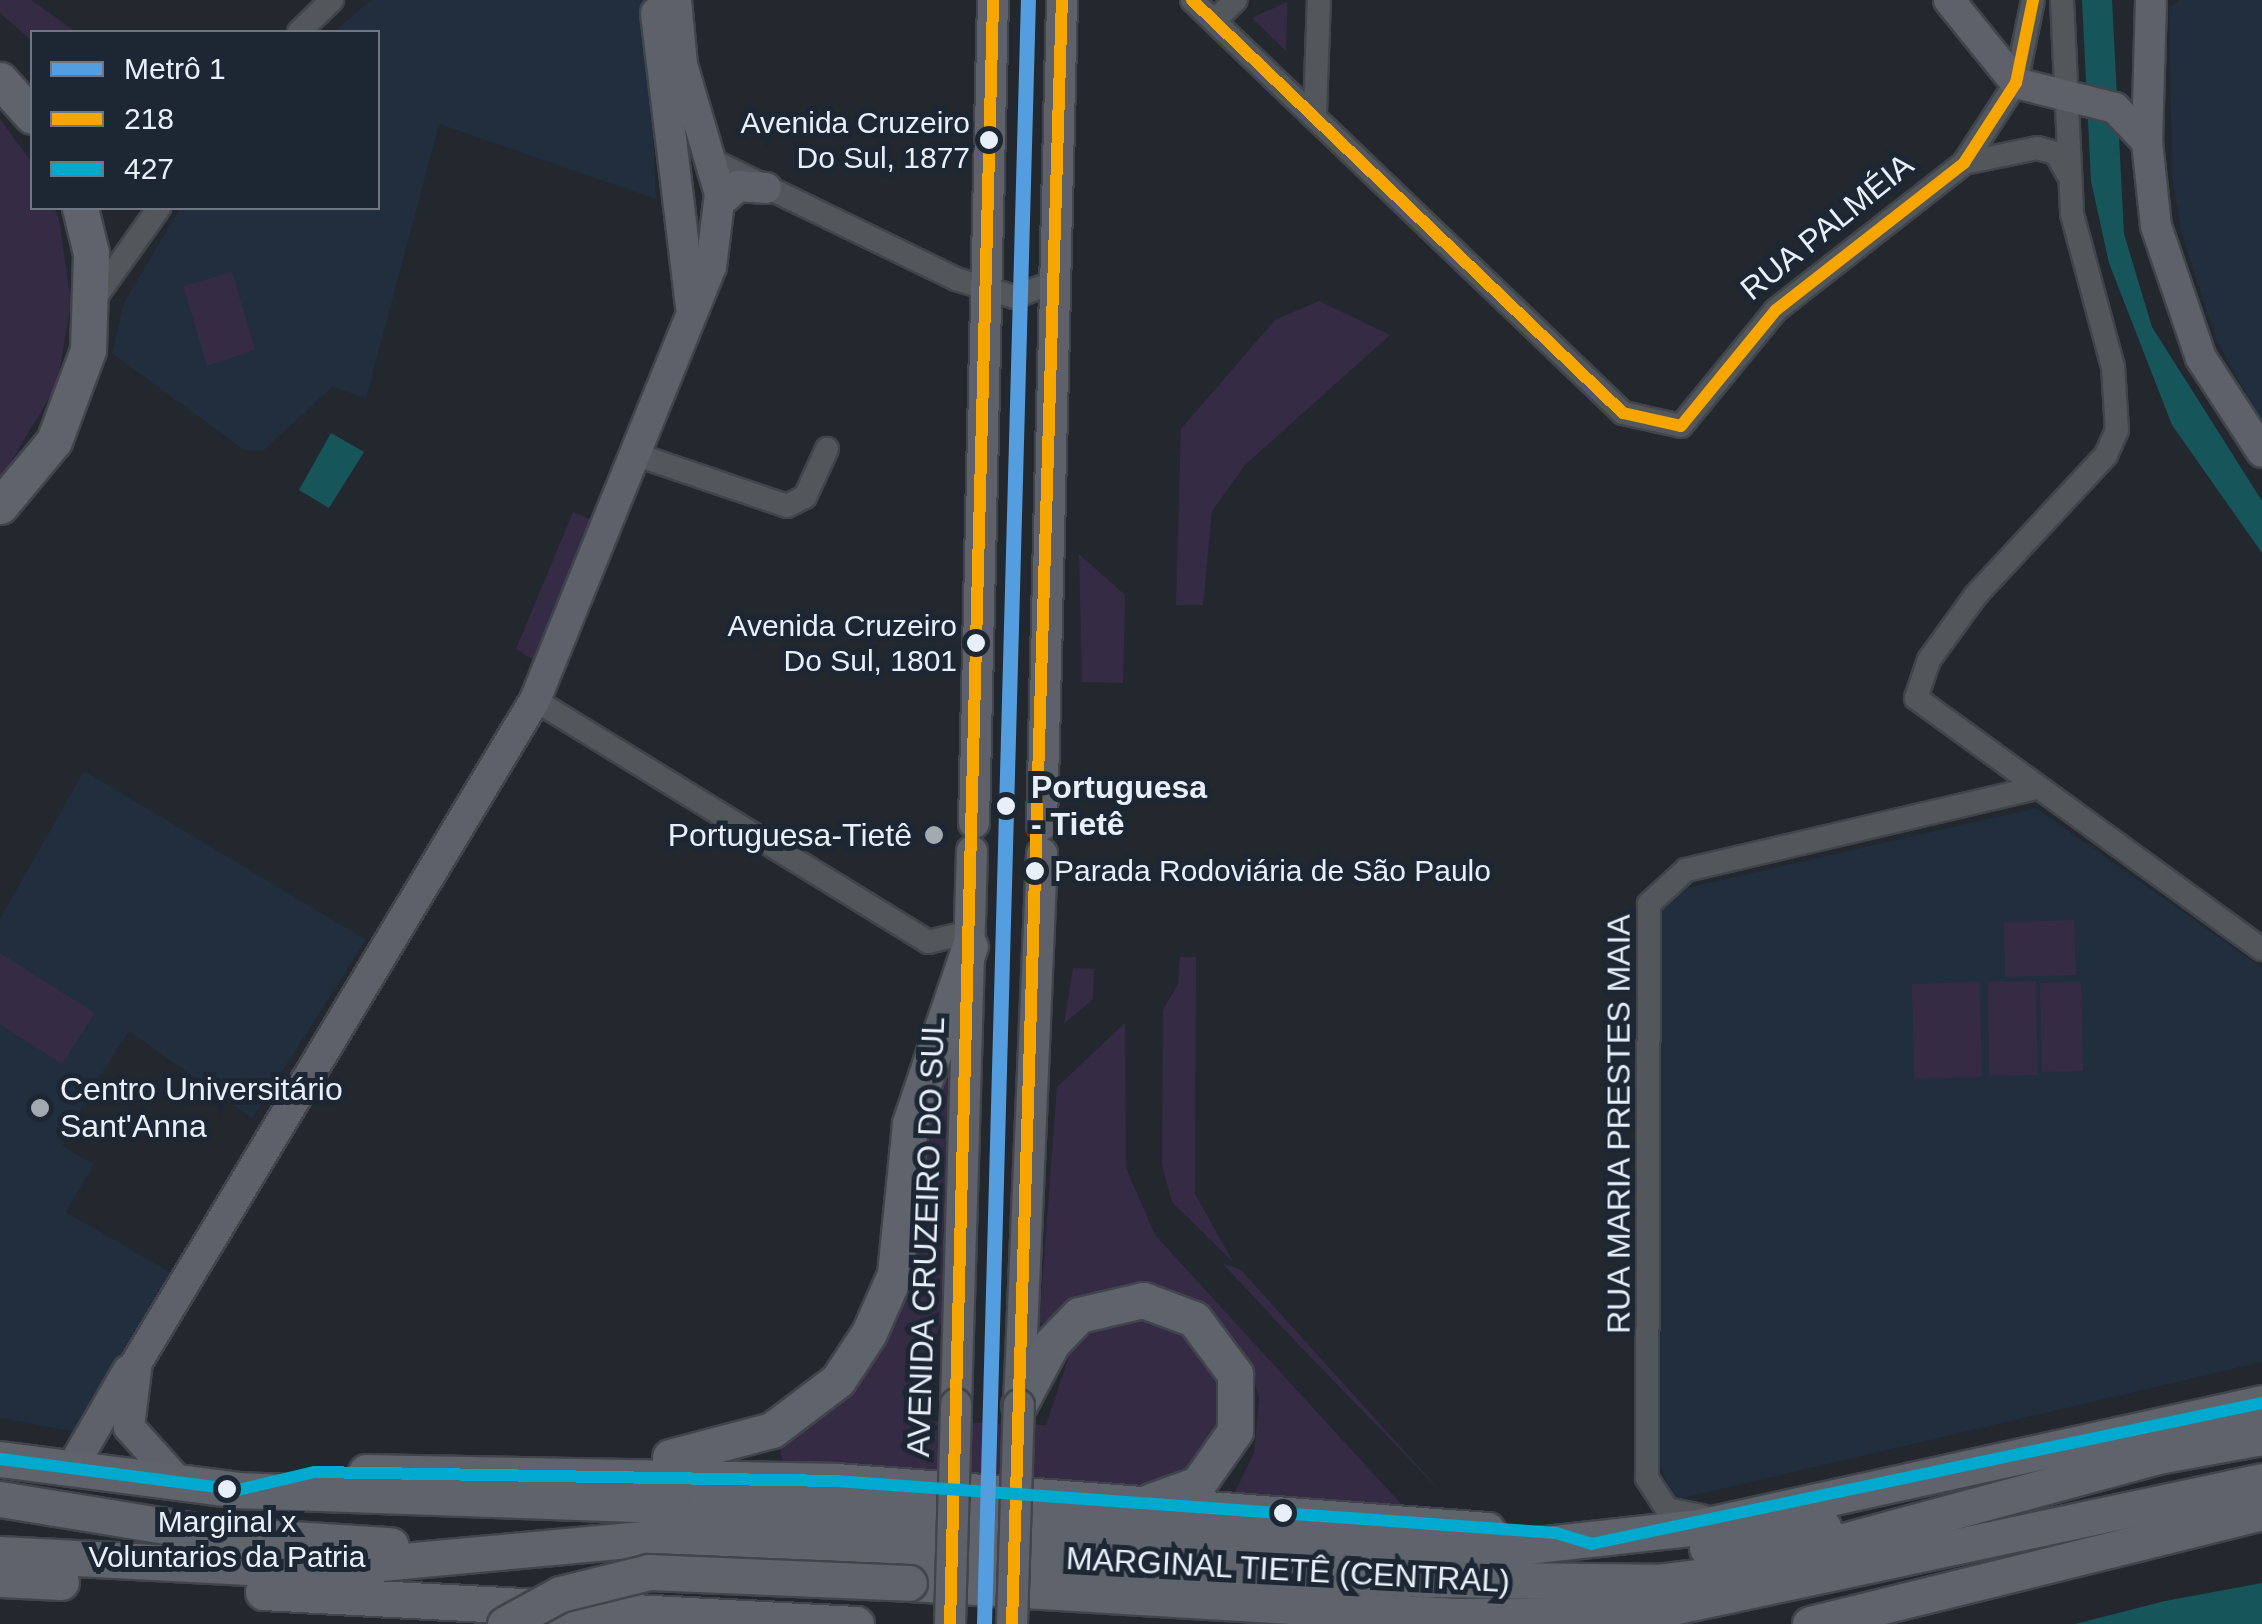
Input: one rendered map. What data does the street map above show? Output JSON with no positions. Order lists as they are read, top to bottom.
{
  "streets": {
    "highway": ["MARGINAL TIETÊ (CENTRAL)"],
    "main road": ["AVENIDA CRUZEIRO DO SUL"],
    "street": ["RUA PALMÉIA", "RUA MARIA PRESTES MAIA"]
  },
  "places": [
    "Avenida Cruzeiro Do Sul, 1877",
    "Avenida Cruzeiro Do Sul, 1801",
    "Portuguesa - Tietê",
    "Portuguesa-Tietê",
    "Parada Rodoviária de São Paulo",
    "Centro Universitário Sant'Anna",
    "Marginal x Voluntarios da Patria"
  ],
  "lines": ["metro line 1", "transit line 218", "transit line 427"],
  "legend": ["Metrô 1", "218", "427"]
}
